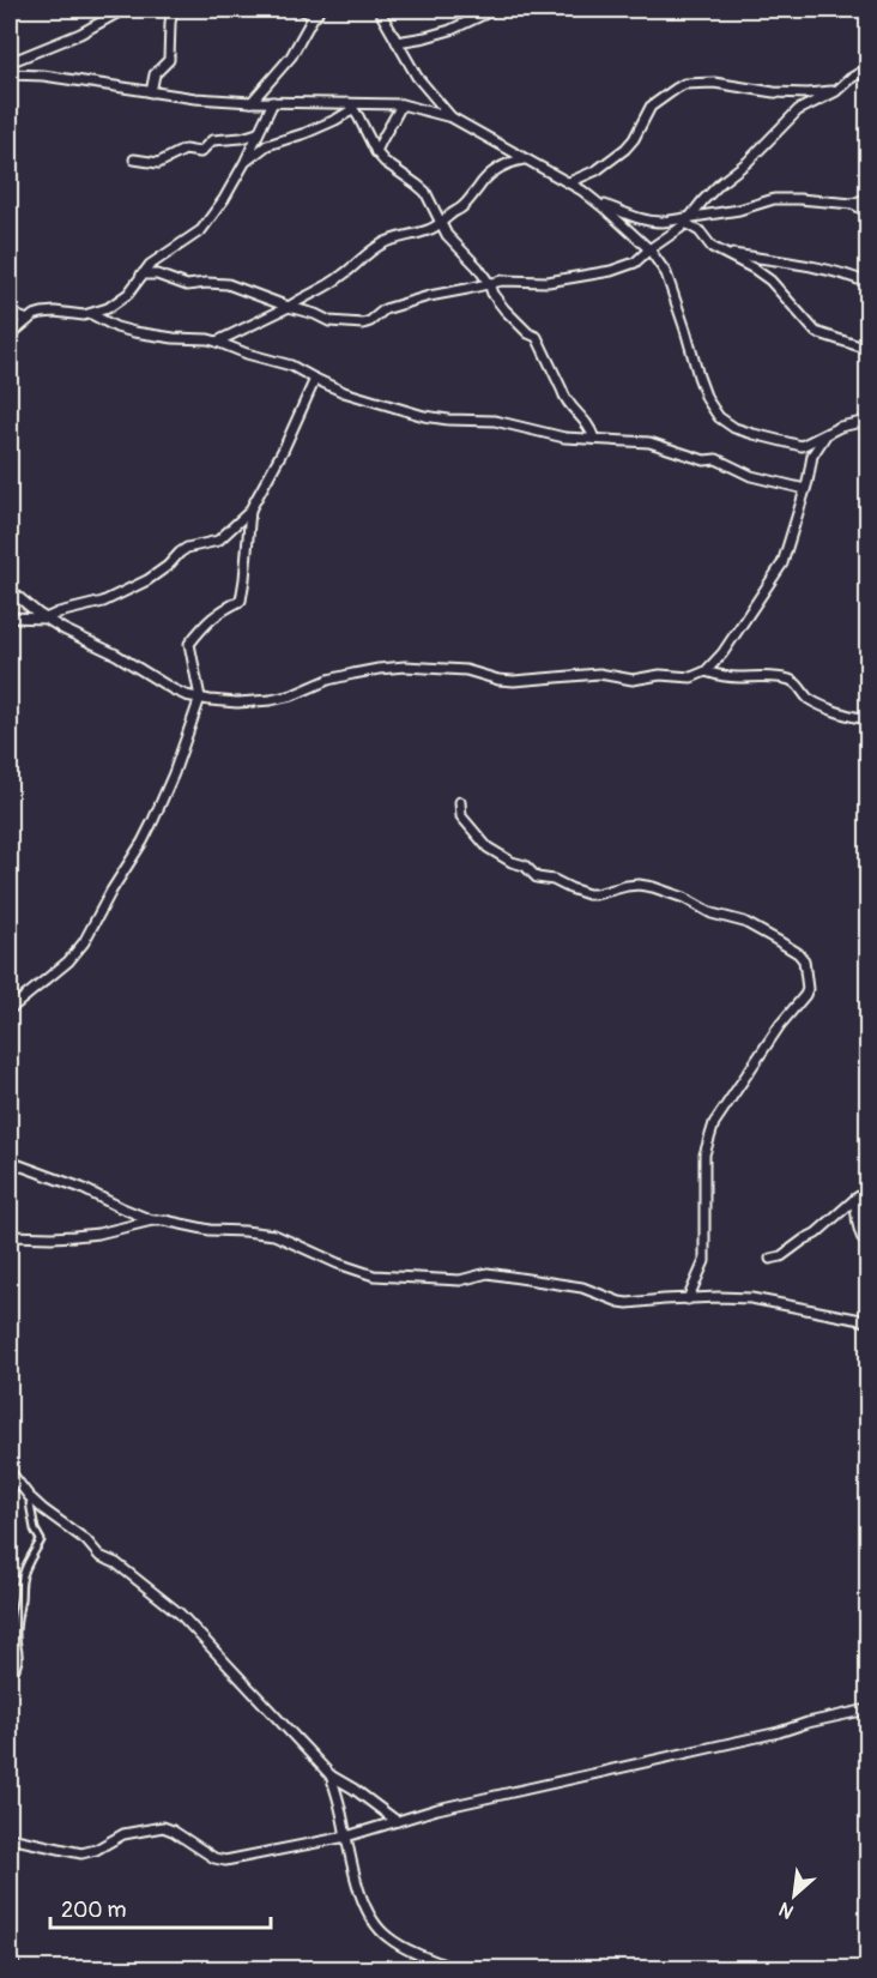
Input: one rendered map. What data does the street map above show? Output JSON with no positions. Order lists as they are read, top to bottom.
{
  "scale_bar": "200 m",
  "north": "bottom left"
}
